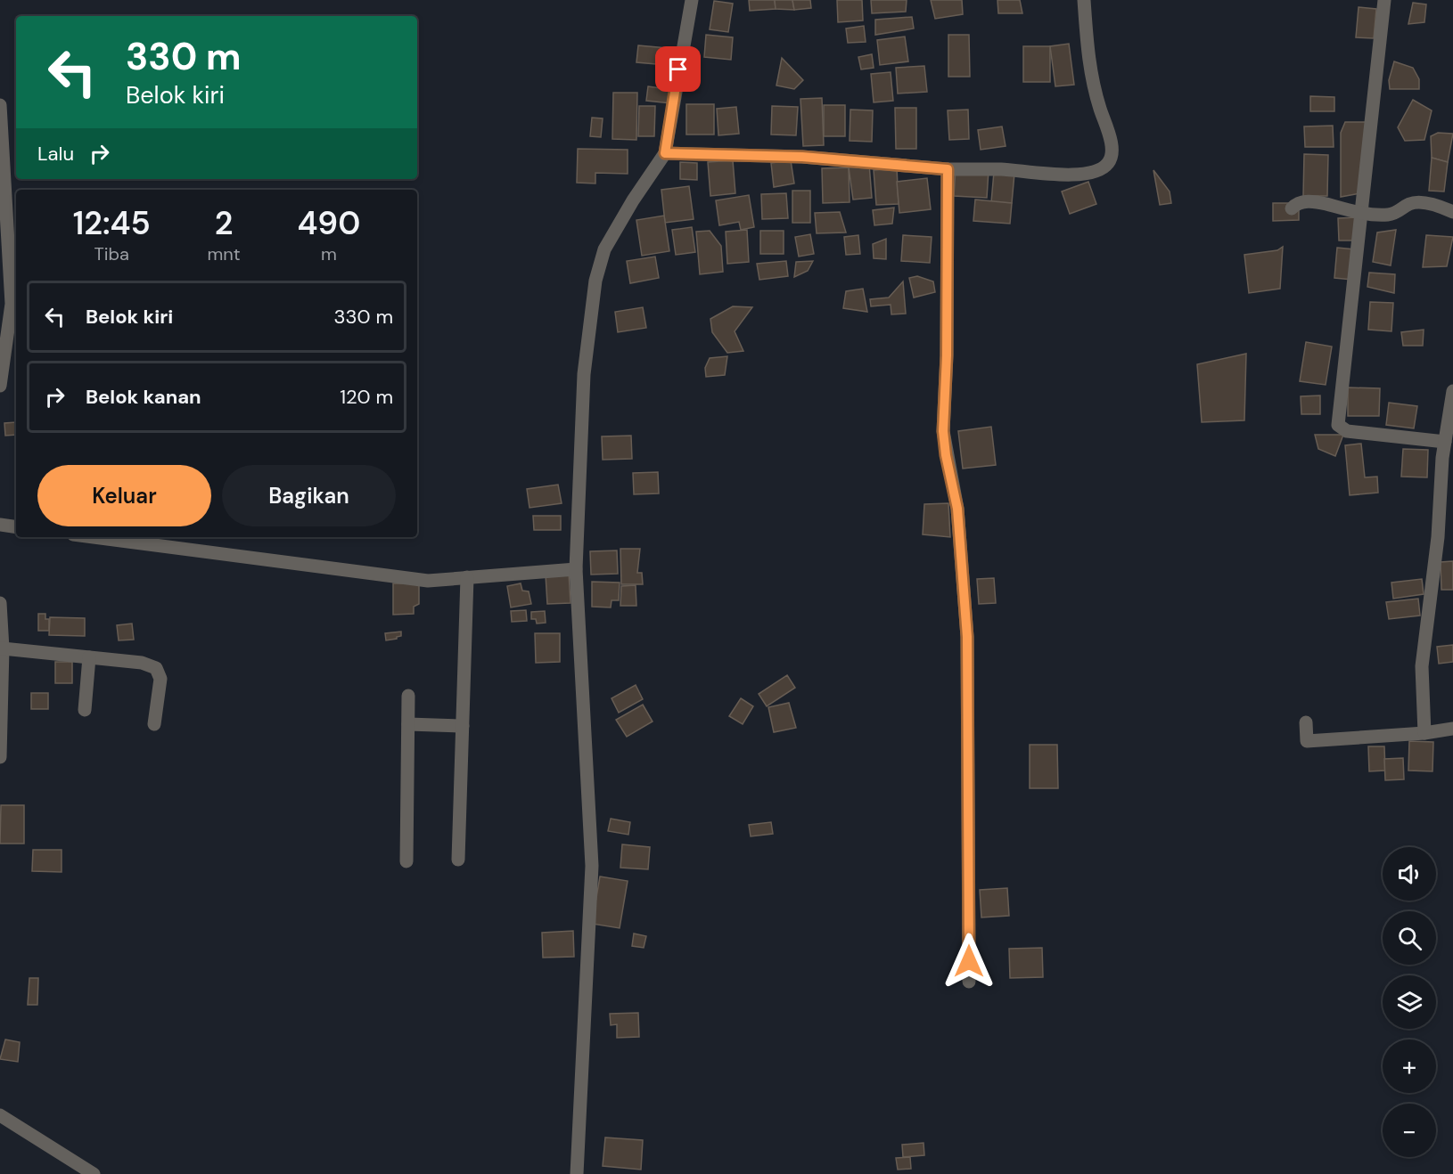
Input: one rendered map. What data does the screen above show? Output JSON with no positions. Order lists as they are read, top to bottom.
{
  "page": {
    "turn": ["330 m", "Belok kiri"],
    "then": "Lalu",
    "eta": [
      "12:45",
      "Tiba",
      "2",
      "mnt",
      "490",
      "m"
    ],
    "list": [
      {
        "name": "Belok kiri",
        "value": "330 m"
      },
      {
        "name": "Belok kanan",
        "value": "120 m"
      }
    ],
    "buttons": ["Keluar", "Bagikan"],
    "map_buttons": ["+", "−"]
  }
}
